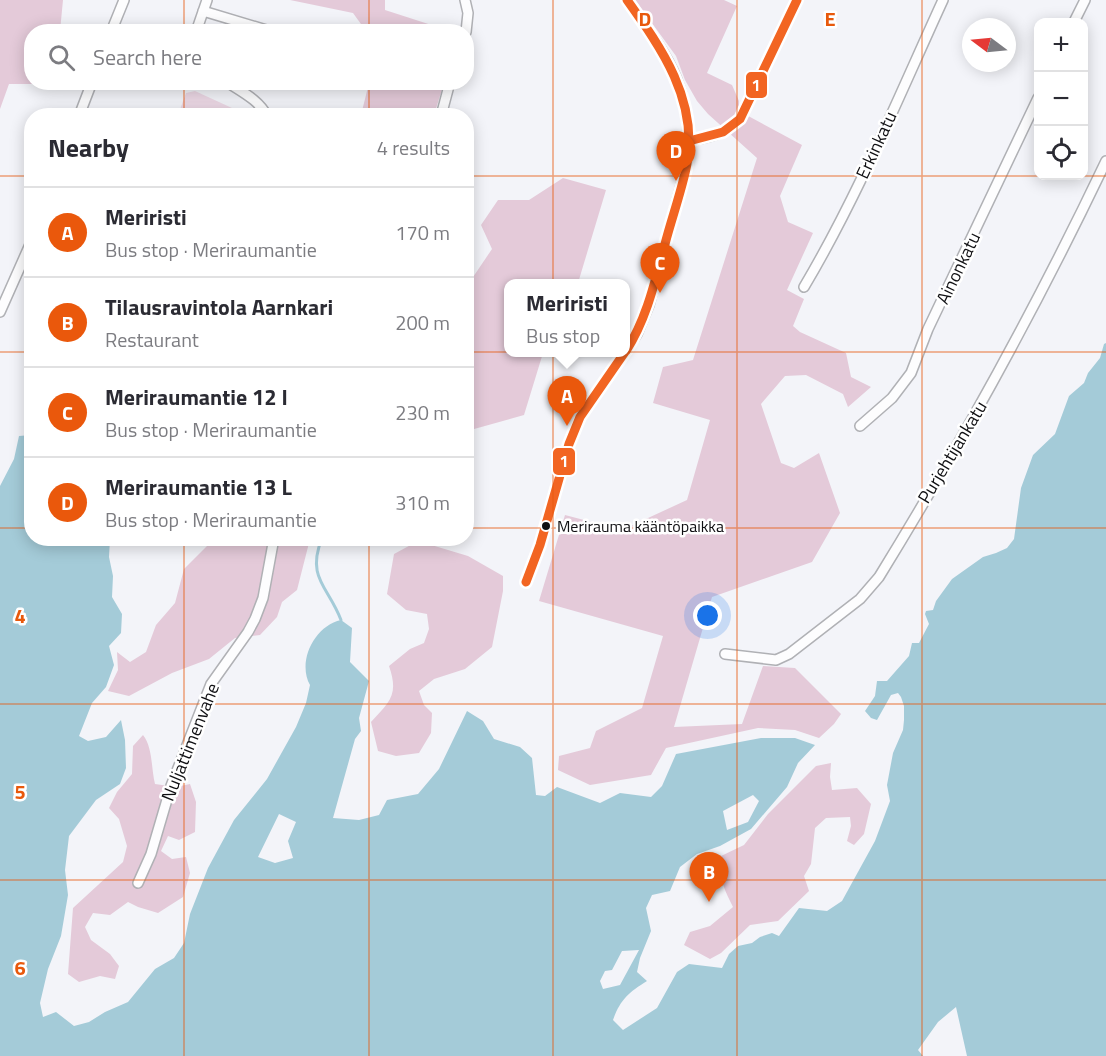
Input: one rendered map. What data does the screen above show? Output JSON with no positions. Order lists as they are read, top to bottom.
{
  "streets": {
    "street": [
      "Erkinkatu",
      "Ainonkatu",
      "Purjehtijankatu",
      "Nuljattimenvahe"
    ]
  },
  "places": ["Merirauma kääntöpaikka"],
  "lines": ["transit line 1"],
  "north": "left",
  "page": {
    "map_buttons": ["+", "−"],
    "search": "Search here",
    "heading": ["Nearby", "4 results"],
    "pins": [
      "D",
      "C",
      "A",
      "B"
    ],
    "list": [
      {
        "mark": "A",
        "name": "Meriristi",
        "note": "Bus stop · Meriraumantie",
        "value": "170 m"
      },
      {
        "mark": "B",
        "name": "Tilausravintola Aarnkari",
        "note": "Restaurant",
        "value": "200 m"
      },
      {
        "mark": "C",
        "name": "Meriraumantie 12 I",
        "note": "Bus stop · Meriraumantie",
        "value": "230 m"
      },
      {
        "mark": "D",
        "name": "Meriraumantie 13 L",
        "note": "Bus stop · Meriraumantie",
        "value": "310 m"
      }
    ],
    "popup": ["Meriristi", "Bus stop"]
  },
  "grid": {
    "columns": ["D", "E"],
    "rows": ["4", "5", "6"]
  }
}
